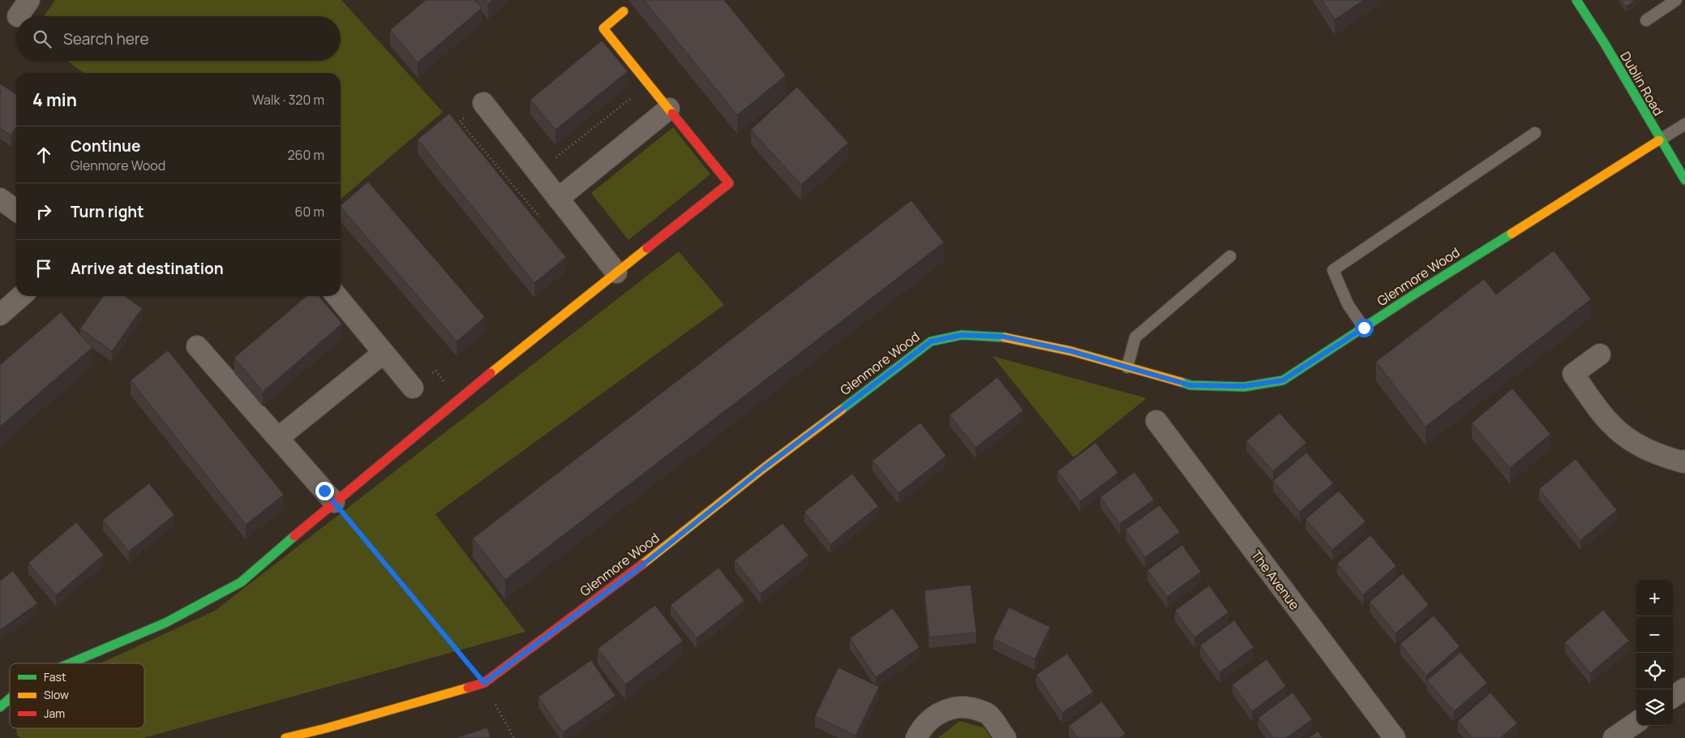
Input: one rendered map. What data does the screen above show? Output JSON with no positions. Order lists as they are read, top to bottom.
{
  "streets": {
    "street": ["Dublin Road", "Glenmore Wood", "The Avenue"]
  },
  "crossings": [
    ["Dublin Road", "Glenmore Wood"]
  ],
  "legend": ["Fast", "Slow", "Jam"],
  "page": {
    "search": "Search here",
    "heading": ["4 min", "Walk · 320 m"],
    "list": [
      ["Continue", "Glenmore Wood", "260 m"],
      ["Turn right", "60 m"],
      "Arrive at destination"
    ],
    "map_buttons": ["+", "−"]
  }
}
